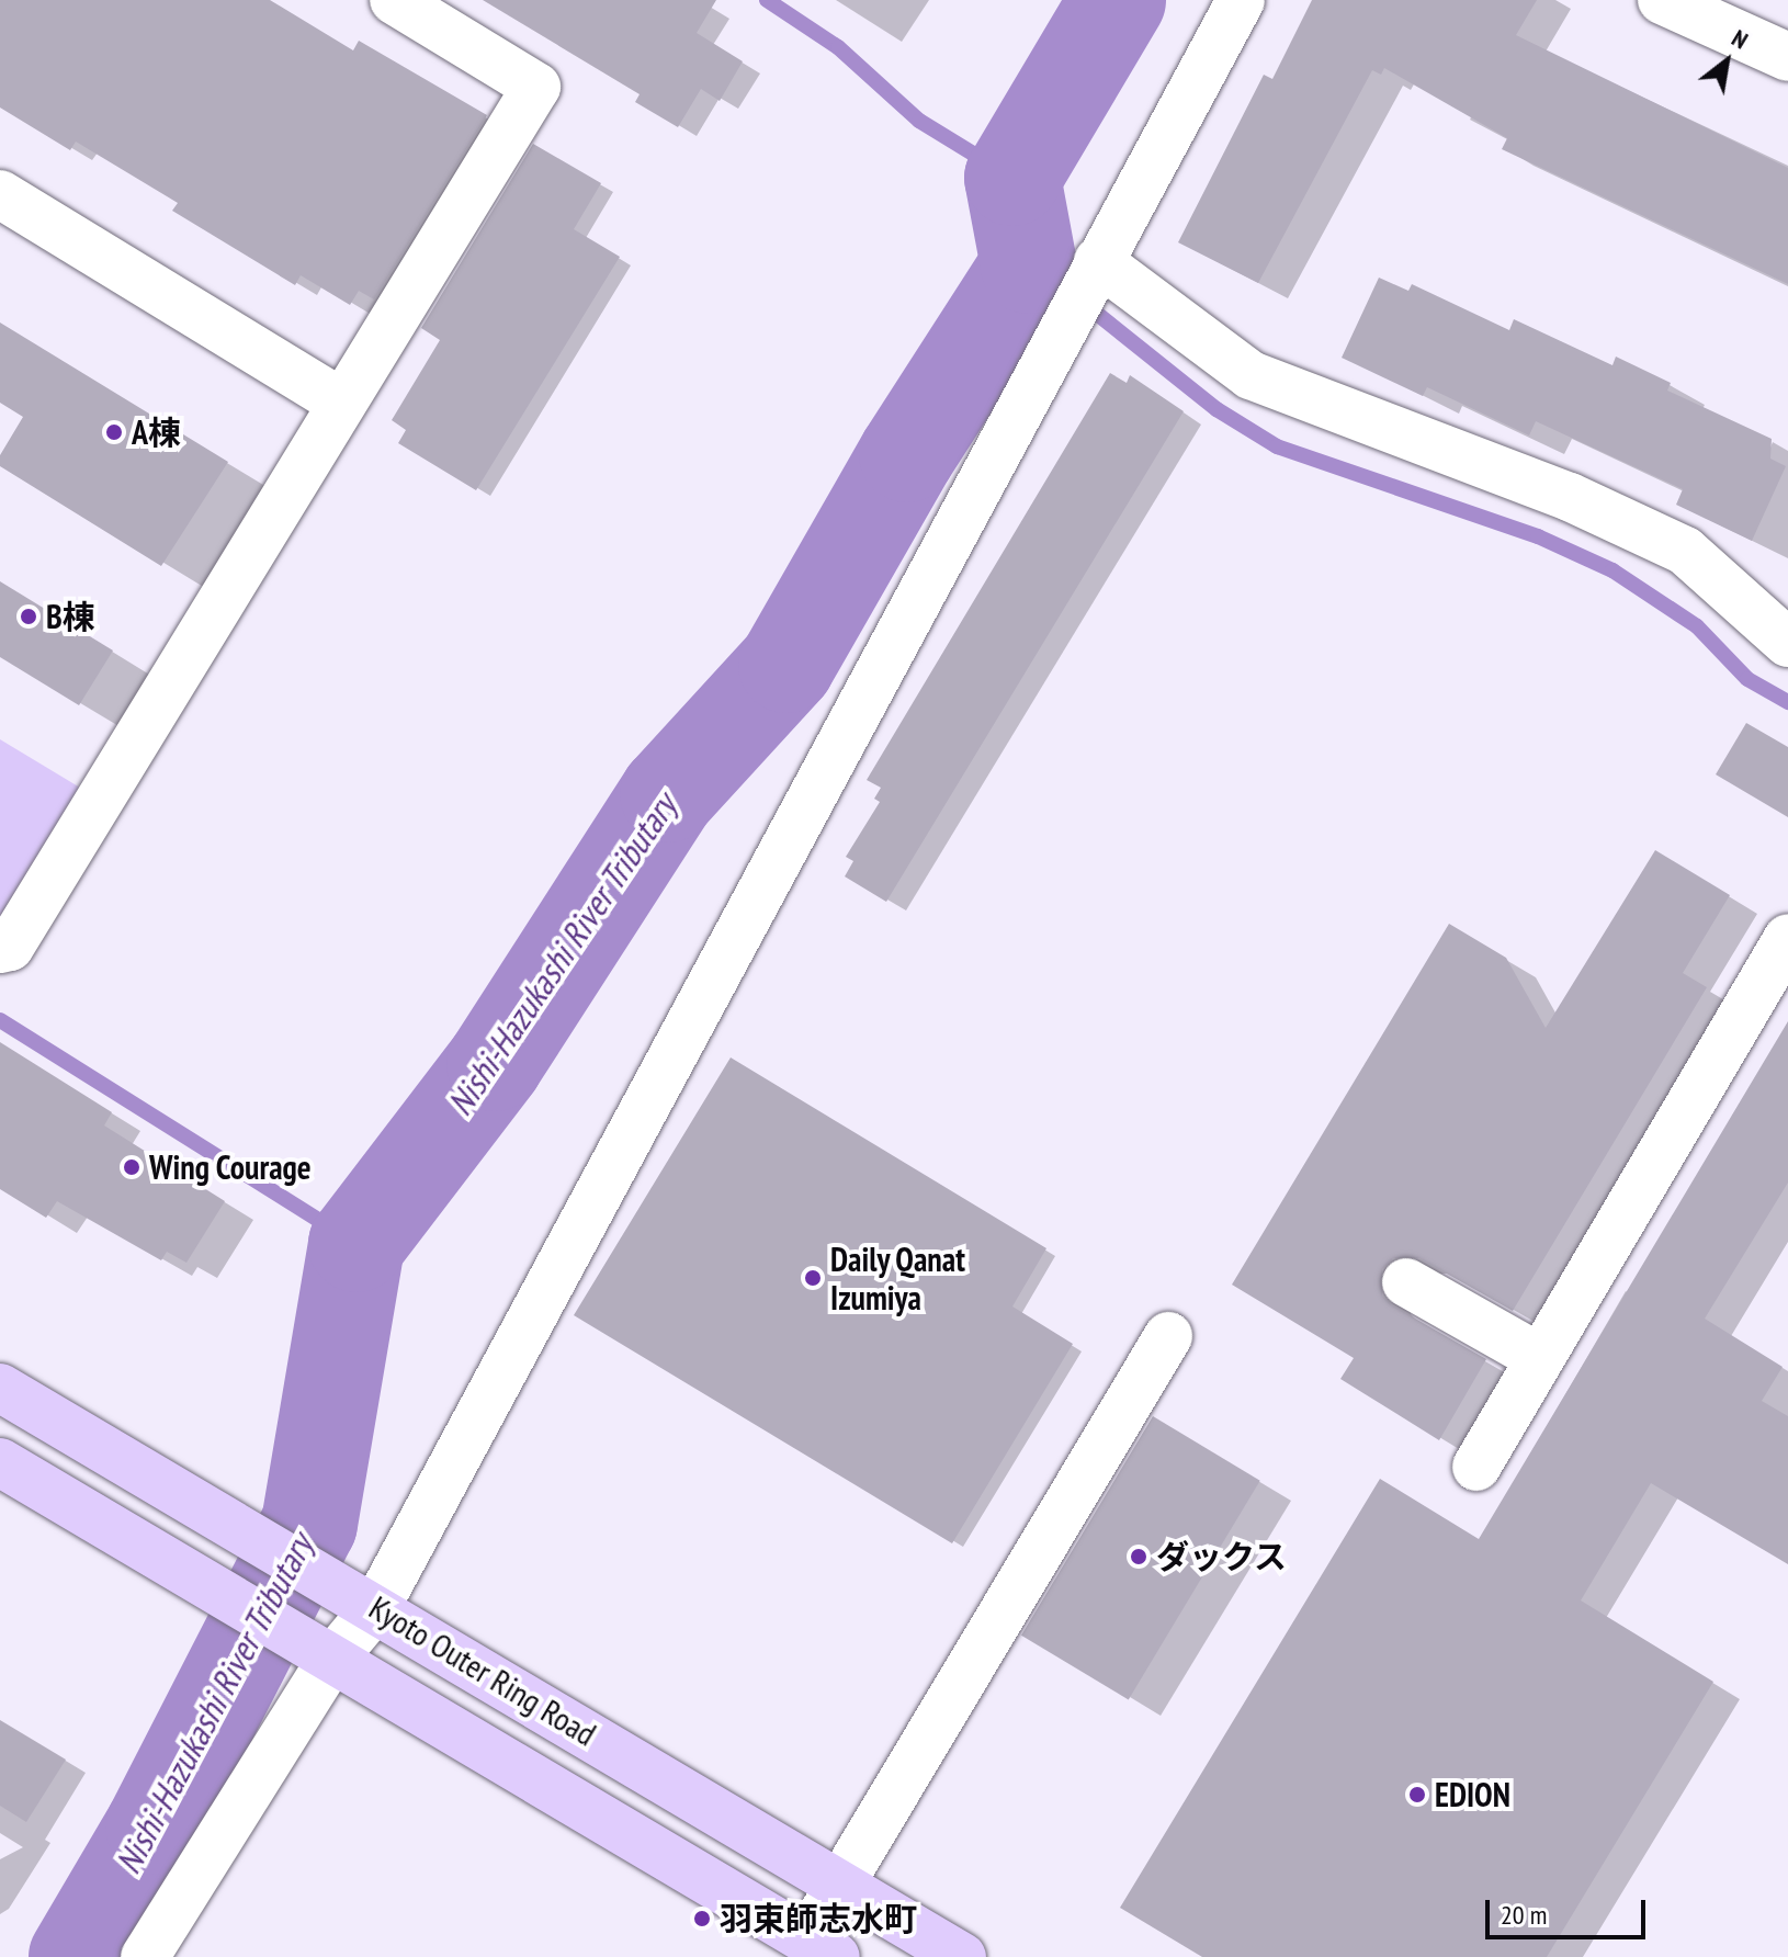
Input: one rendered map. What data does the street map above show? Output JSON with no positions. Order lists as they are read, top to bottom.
{
  "streets": {
    "main road": ["Kyoto Outer Ring Road"]
  },
  "water": ["Nishi-Hazukashi River Tributary"],
  "places": [
    "A棟",
    "B棟",
    "Wing Courage",
    "Daily Qanat Izumiya",
    "ダックス",
    "EDION",
    "羽束師志水町"
  ],
  "scale_bar": "20 m",
  "north": "top right"
}
